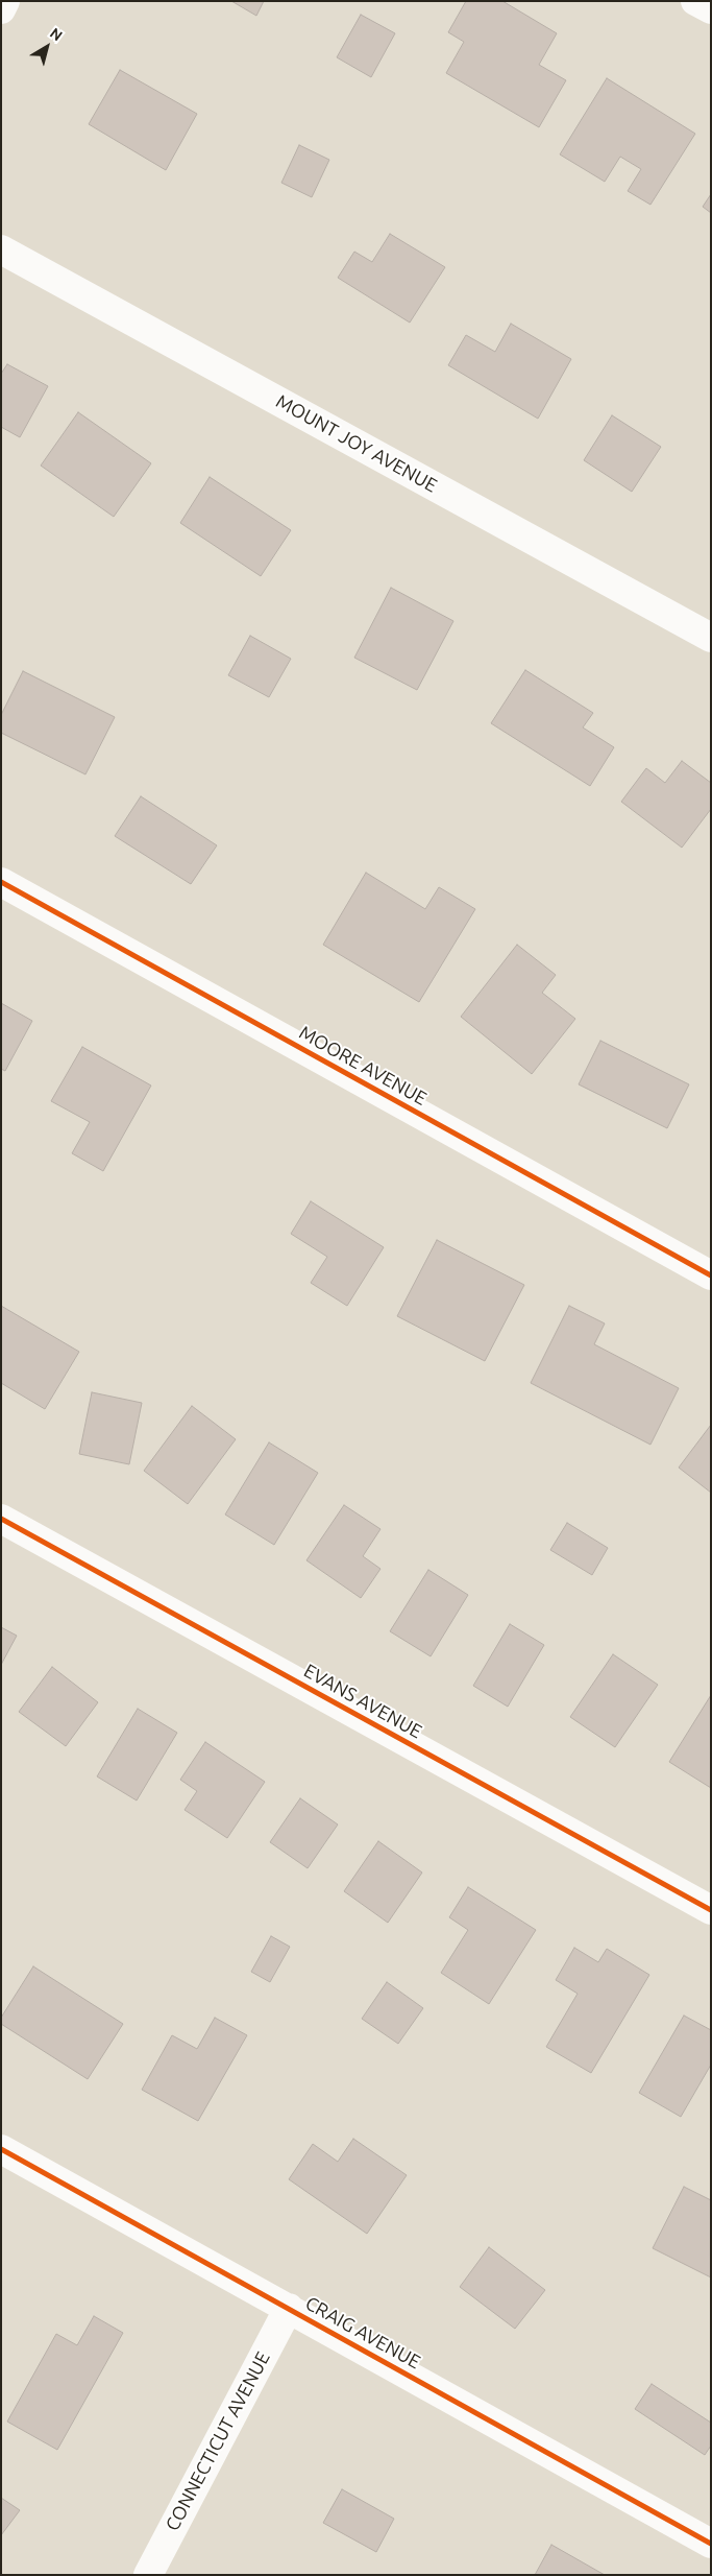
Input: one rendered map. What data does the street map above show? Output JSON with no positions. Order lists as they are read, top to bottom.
{
  "streets": {
    "street": [
      "MOUNT JOY AVENUE",
      "MOORE AVENUE",
      "EVANS AVENUE",
      "CRAIG AVENUE",
      "CONNECTICUT AVENUE"
    ]
  },
  "crossings": [
    ["CRAIG AVENUE", "CONNECTICUT AVENUE"]
  ],
  "north": "top right"
}
